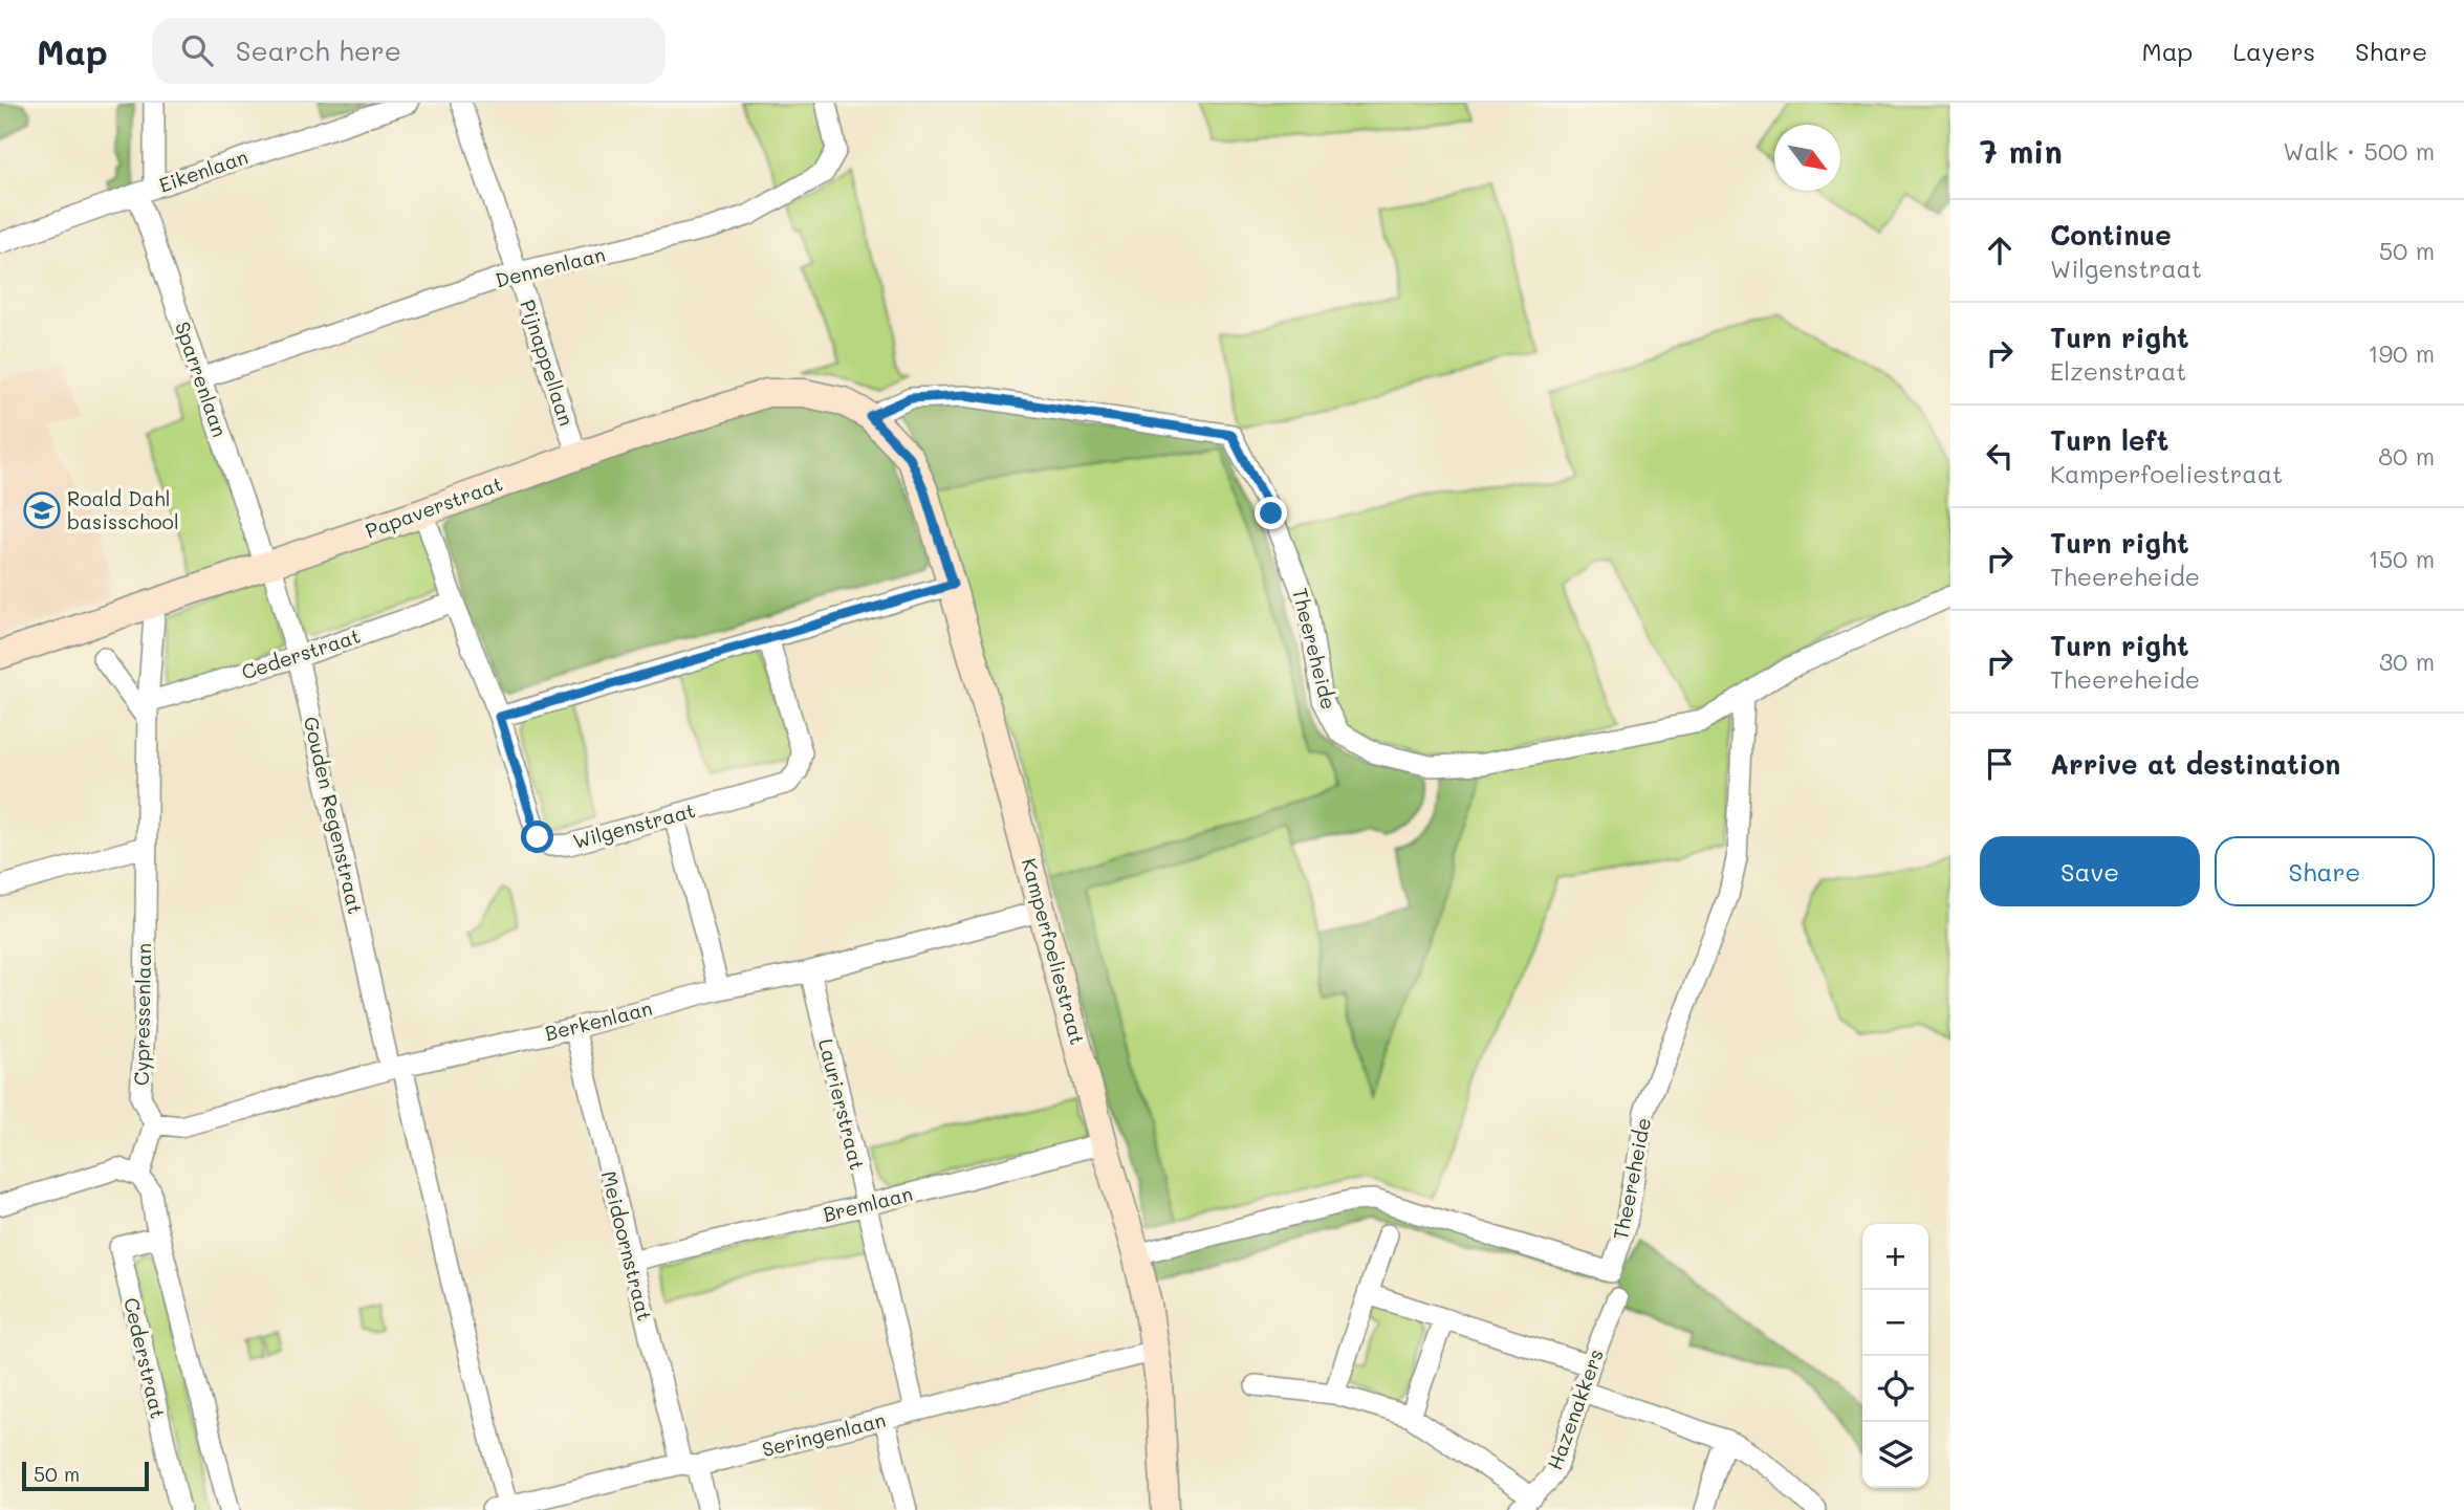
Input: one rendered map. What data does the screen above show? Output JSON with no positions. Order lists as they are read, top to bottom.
{
  "streets": {
    "street": [
      "Eikenlaan",
      "Dennenlaan",
      "Pijnappellaan",
      "Sparrenlaan",
      "Papaverstraat",
      "Theereheide",
      "Cederstraat",
      "Gouden Regenstraat",
      "Wilgenstraat",
      "Kamperfoeliestraat",
      "Cypressenlaan",
      "Berkenlaan",
      "Laurierstraat",
      "Bremlaan",
      "Meidoornstraat",
      "Hazenakkers",
      "Seringenlaan"
    ]
  },
  "crossings": [
    ["Eikenlaan", "Sparrenlaan"],
    ["Dennenlaan", "Pijnappellaan"],
    ["Dennenlaan", "Sparrenlaan"],
    ["Pijnappellaan", "Papaverstraat"],
    ["Sparrenlaan", "Papaverstraat"],
    ["Sparrenlaan", "Gouden Regenstraat"],
    ["Papaverstraat", "Theereheide"],
    ["Papaverstraat", "Gouden Regenstraat"],
    ["Papaverstraat", "Wilgenstraat"],
    ["Papaverstraat", "Kamperfoeliestraat"],
    ["Papaverstraat", "Cypressenlaan"],
    ["Theereheide", "Kamperfoeliestraat"],
    ["Cederstraat", "Gouden Regenstraat"],
    ["Cederstraat", "Wilgenstraat"],
    ["Cederstraat", "Cypressenlaan"],
    ["Gouden Regenstraat", "Berkenlaan"],
    ["Gouden Regenstraat", "Seringenlaan"],
    ["Kamperfoeliestraat", "Berkenlaan"],
    ["Kamperfoeliestraat", "Bremlaan"],
    ["Kamperfoeliestraat", "Seringenlaan"],
    ["Cypressenlaan", "Berkenlaan"],
    ["Berkenlaan", "Laurierstraat"],
    ["Berkenlaan", "Meidoornstraat"],
    ["Laurierstraat", "Bremlaan"],
    ["Laurierstraat", "Seringenlaan"],
    ["Bremlaan", "Meidoornstraat"],
    ["Meidoornstraat", "Seringenlaan"]
  ],
  "places": {
    "school or university": ["Roald Dahl basisschool"]
  },
  "scale_bar": "50 m",
  "north": "bottom right",
  "page": {
    "header": "Map",
    "search": "Search here",
    "nav": ["Map", "Layers", "Share"],
    "heading": ["7 min", "Walk · 500 m"],
    "list": [
      ["Continue", "Wilgenstraat", "50 m"],
      ["Turn right", "Elzenstraat", "190 m"],
      ["Turn left", "Kamperfoeliestraat", "80 m"],
      ["Turn right", "Theereheide", "150 m"],
      ["Turn right", "Theereheide", "30 m"],
      "Arrive at destination"
    ],
    "buttons": ["Save", "Share"],
    "map_buttons": ["+", "−"],
    "scale": "50 m"
  }
}
